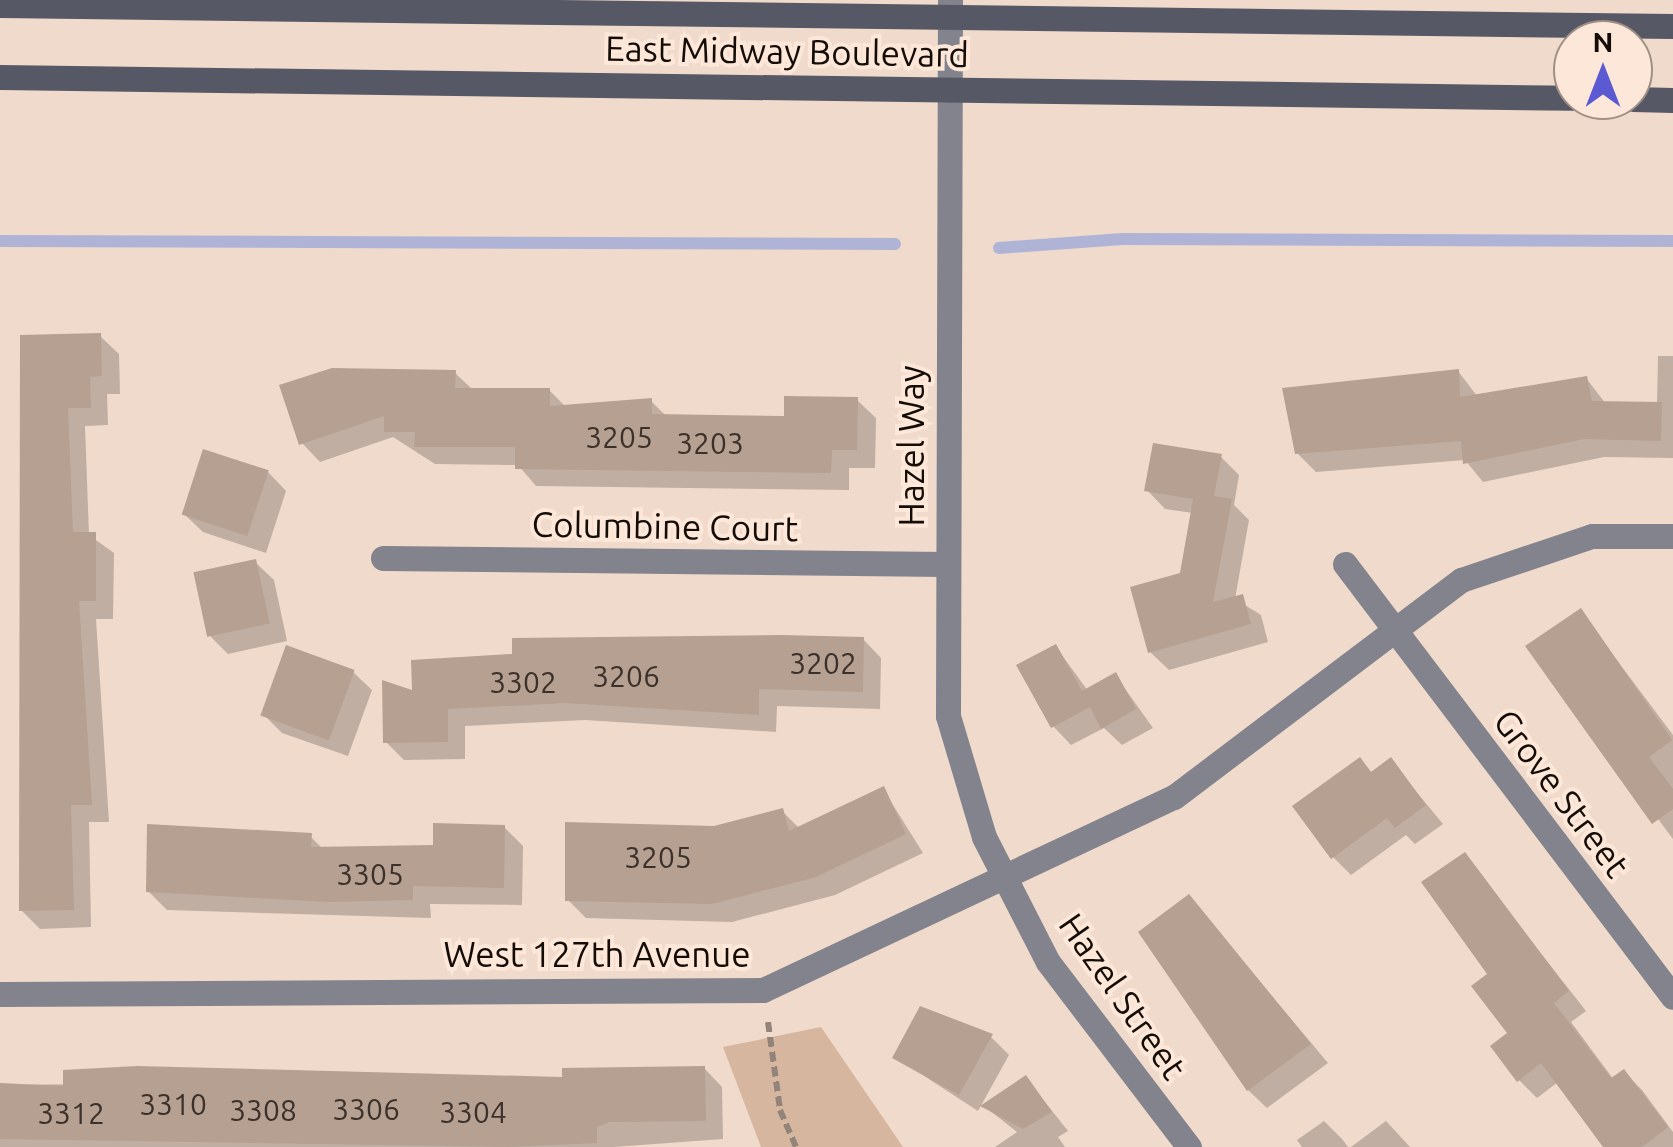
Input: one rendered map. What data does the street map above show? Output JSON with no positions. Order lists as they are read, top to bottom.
{
  "streets": {
    "main road": ["East Midway Boulevard"],
    "street": [
      "Hazel Way",
      "Columbine Court",
      "Grove Street",
      "West 127th Avenue",
      "Hazel Street"
    ]
  },
  "crossings": [
    ["East Midway Boulevard", "Hazel Way"],
    ["Hazel Way", "Columbine Court"],
    ["Hazel Way", "West 127th Avenue"],
    ["Hazel Way", "Hazel Street"],
    ["Grove Street", "West 127th Avenue"],
    ["West 127th Avenue", "Hazel Street"]
  ],
  "house_numbers": [
    "3205",
    "3203",
    "3202",
    "3206",
    "3302",
    "3205",
    "3305",
    "3310",
    "3306",
    "3308",
    "3304",
    "3312"
  ],
  "north": "top"
}
